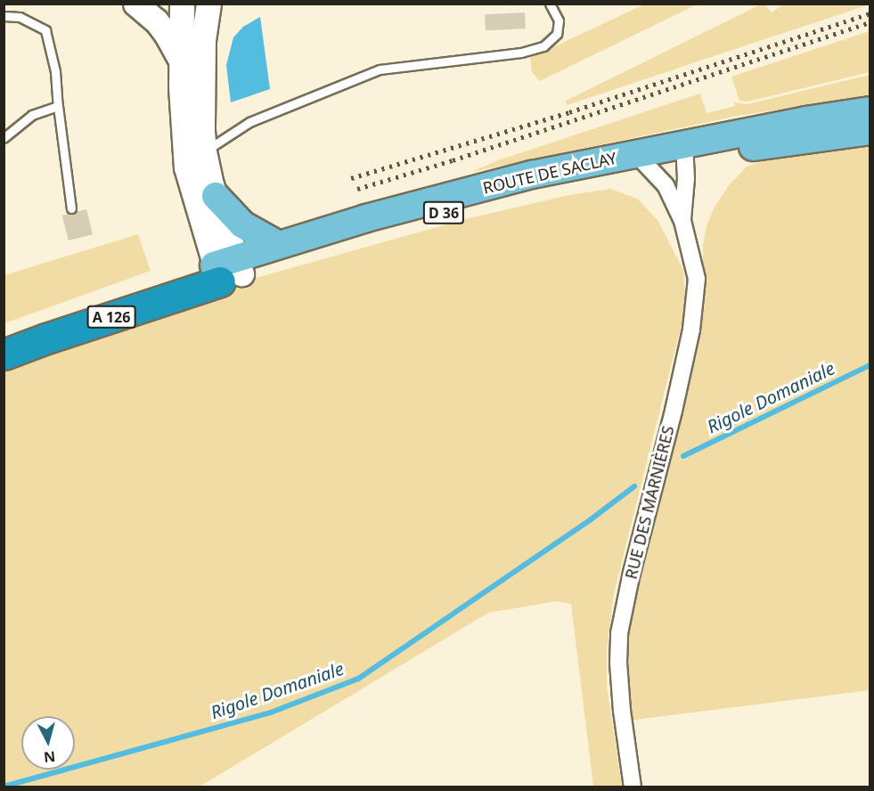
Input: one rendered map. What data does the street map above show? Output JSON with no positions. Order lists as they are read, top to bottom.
{
  "streets": {
    "highway": ["A 126"],
    "main road": ["ROUTE DE SACLAY", "D 36"],
    "street": ["RUE DES MARNIÈRES"]
  },
  "crossings": [
    ["ROUTE DE SACLAY", "A 126"],
    ["ROUTE DE SACLAY", "RUE DES MARNIÈRES"]
  ],
  "water": ["Rigole Domaniale"],
  "north": "bottom"
}
